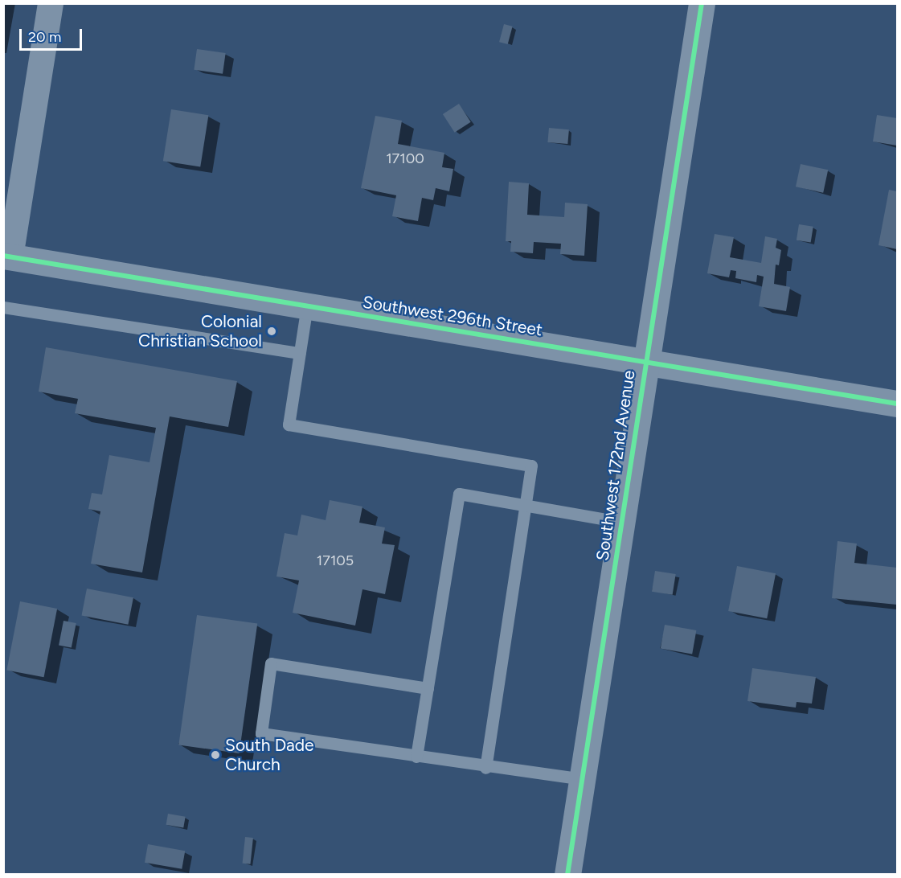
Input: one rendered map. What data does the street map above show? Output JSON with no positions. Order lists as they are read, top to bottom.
{
  "streets": {
    "street": ["Southwest 296th Street", "Southwest 172nd Avenue"]
  },
  "crossings": [
    ["Southwest 296th Street", "Southwest 172nd Avenue"]
  ],
  "places": ["Colonial Christian School", "South Dade Church"],
  "house_numbers": ["17100", "17105"],
  "scale_bar": "20 m"
}
